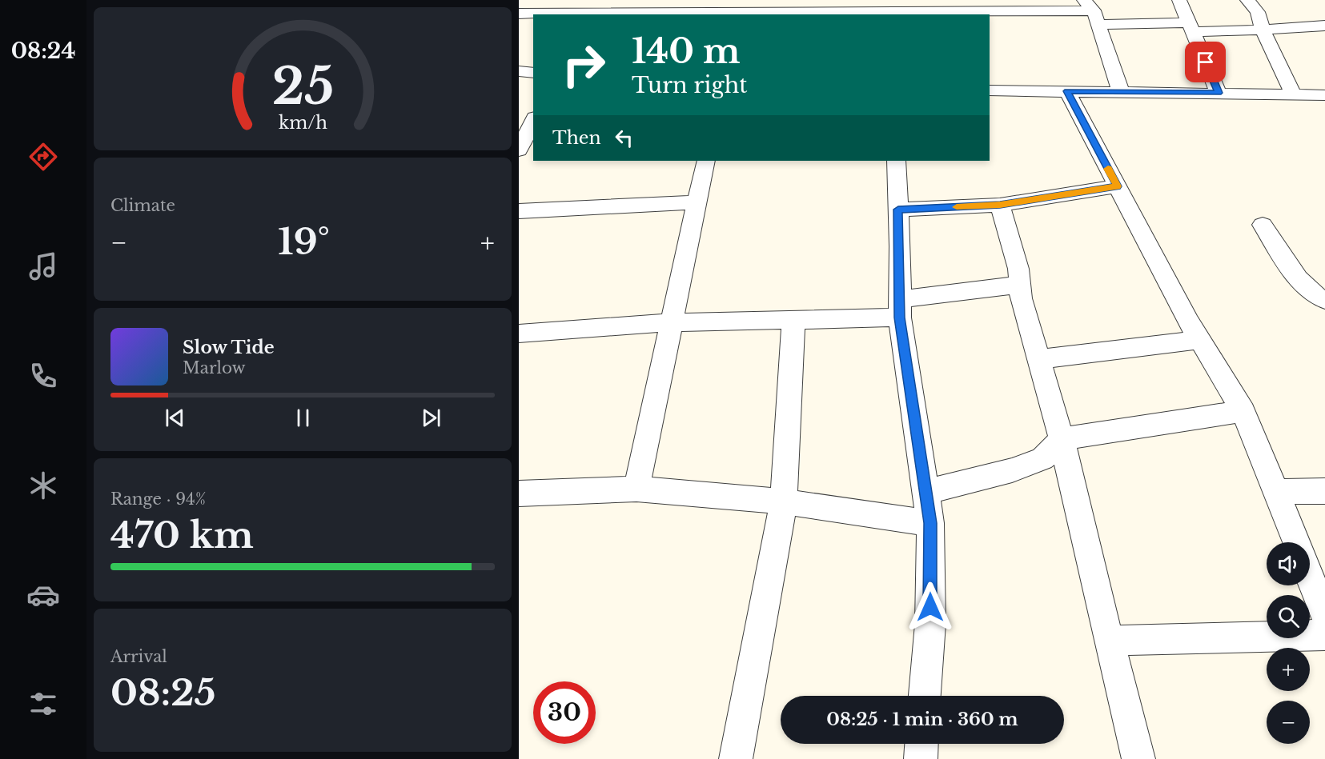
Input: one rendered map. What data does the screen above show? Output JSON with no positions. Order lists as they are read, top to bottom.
{
  "page": {
    "tabs": "08:24",
    "turn": ["140 m", "Turn right"],
    "then": "Then",
    "tile": [
      "Climate",
      ["Range · 94%", "470 km"],
      ["Arrival", "08:25"]
    ],
    "heat": ["−", "19°", "+"],
    "song": ["Slow Tide", "Marlow"],
    "map_buttons": ["+", "−"],
    "limit": "30",
    "trip": "08:25 · 1 min · 360 m",
    "gauge": ["25", "km/h"]
  }
}
